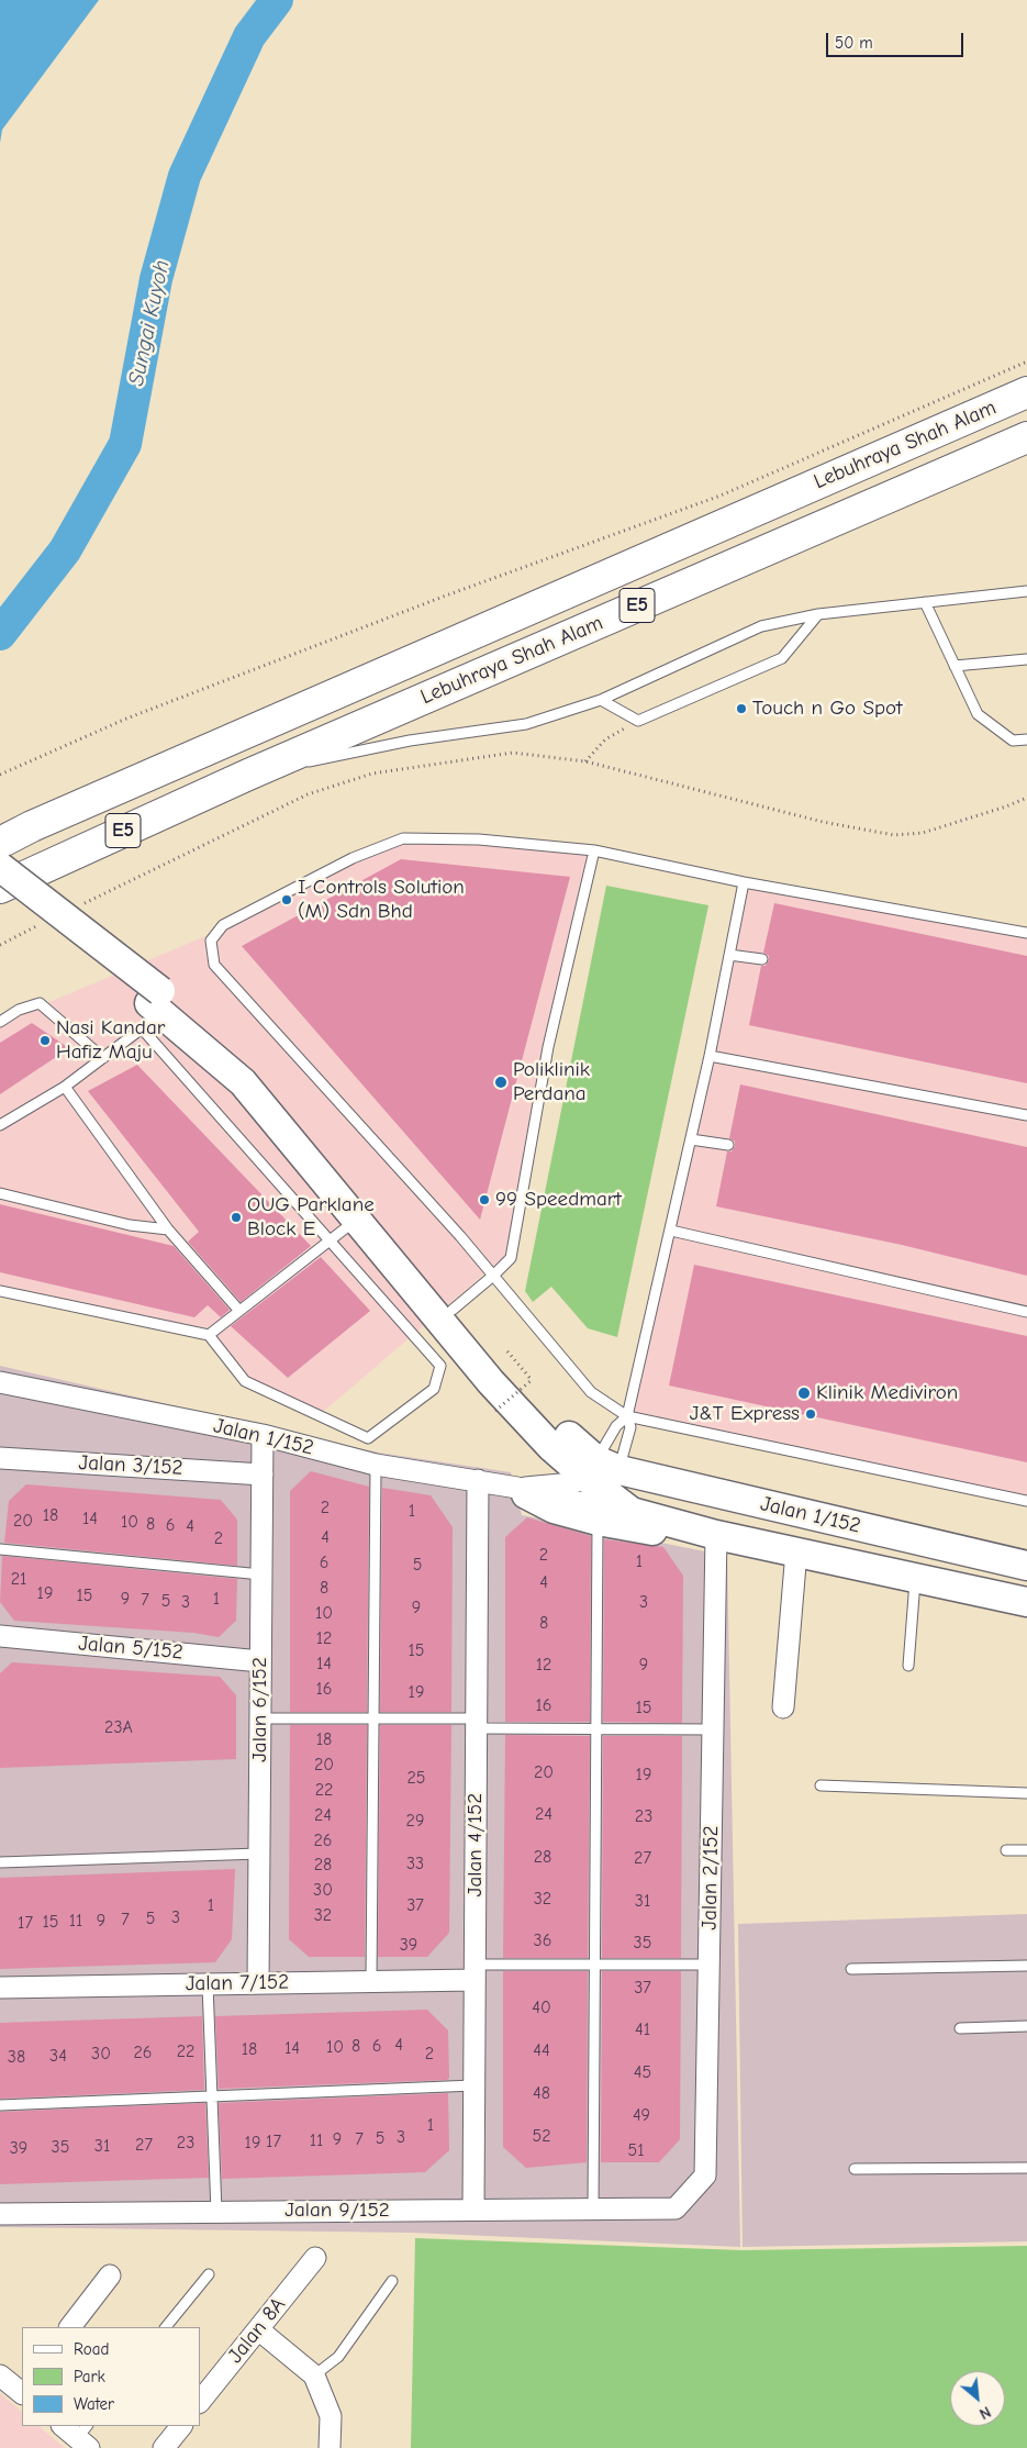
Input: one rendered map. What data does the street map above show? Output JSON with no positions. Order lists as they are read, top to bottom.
{
  "streets": {
    "highway": ["Lebuhraya Shah Alam", "E5"],
    "street": [
      "Jalan 1/152",
      "Jalan 3/152",
      "Jalan 5/152",
      "Jalan 6/152",
      "Jalan 4/152",
      "Jalan 2/152",
      "Jalan 7/152",
      "Jalan 9/152",
      "Jalan 8A"
    ]
  },
  "crossings": [
    ["Jalan 1/152", "Jalan 6/152"],
    ["Jalan 1/152", "Jalan 4/152"],
    ["Jalan 1/152", "Jalan 2/152"],
    ["Jalan 3/152", "Jalan 6/152"],
    ["Jalan 5/152", "Jalan 6/152"],
    ["Jalan 6/152", "Jalan 7/152"],
    ["Jalan 4/152", "Jalan 7/152"],
    ["Jalan 4/152", "Jalan 9/152"],
    ["Jalan 2/152", "Jalan 9/152"]
  ],
  "water": ["Sungai Kuyoh"],
  "places": [
    "Touch n Go Spot",
    "I Controls Solution (M) Sdn Bhd",
    "Nasi Kandar Hafiz Maju",
    "Poliklinik Perdana",
    "99 Speedmart",
    "OUG Parklane Block E",
    "Klinik Mediviron",
    "J&T Express"
  ],
  "house_numbers": [
    "2",
    "1",
    "18",
    "14",
    "20",
    "10",
    "8",
    "6",
    "4",
    "4",
    "2",
    "2",
    "1",
    "6",
    "5",
    "21",
    "4",
    "8",
    "19",
    "15",
    "9",
    "1",
    "7",
    "5",
    "3",
    "3",
    "9",
    "10",
    "8",
    "12",
    "15",
    "14",
    "12",
    "9",
    "16",
    "19",
    "16",
    "15",
    "23A",
    "18",
    "20",
    "20",
    "19",
    "25",
    "22",
    "24",
    "24",
    "23",
    "29",
    "26",
    "28",
    "27",
    "33",
    "28",
    "30",
    "32",
    "31",
    "1",
    "37",
    "32",
    "3",
    "5",
    "7",
    "11",
    "9",
    "15",
    "17",
    "36",
    "35",
    "39",
    "37",
    "40",
    "41",
    "4",
    "8",
    "6",
    "10",
    "14",
    "18",
    "44",
    "22",
    "26",
    "30",
    "2",
    "34",
    "38",
    "45",
    "48",
    "49",
    "1",
    "52",
    "3",
    "5",
    "9",
    "7",
    "11",
    "17",
    "23",
    "19",
    "27",
    "31",
    "35",
    "39",
    "51"
  ],
  "legend": ["Road", "Park", "Water"],
  "scale_bar": "50 m",
  "north": "bottom right"
}
